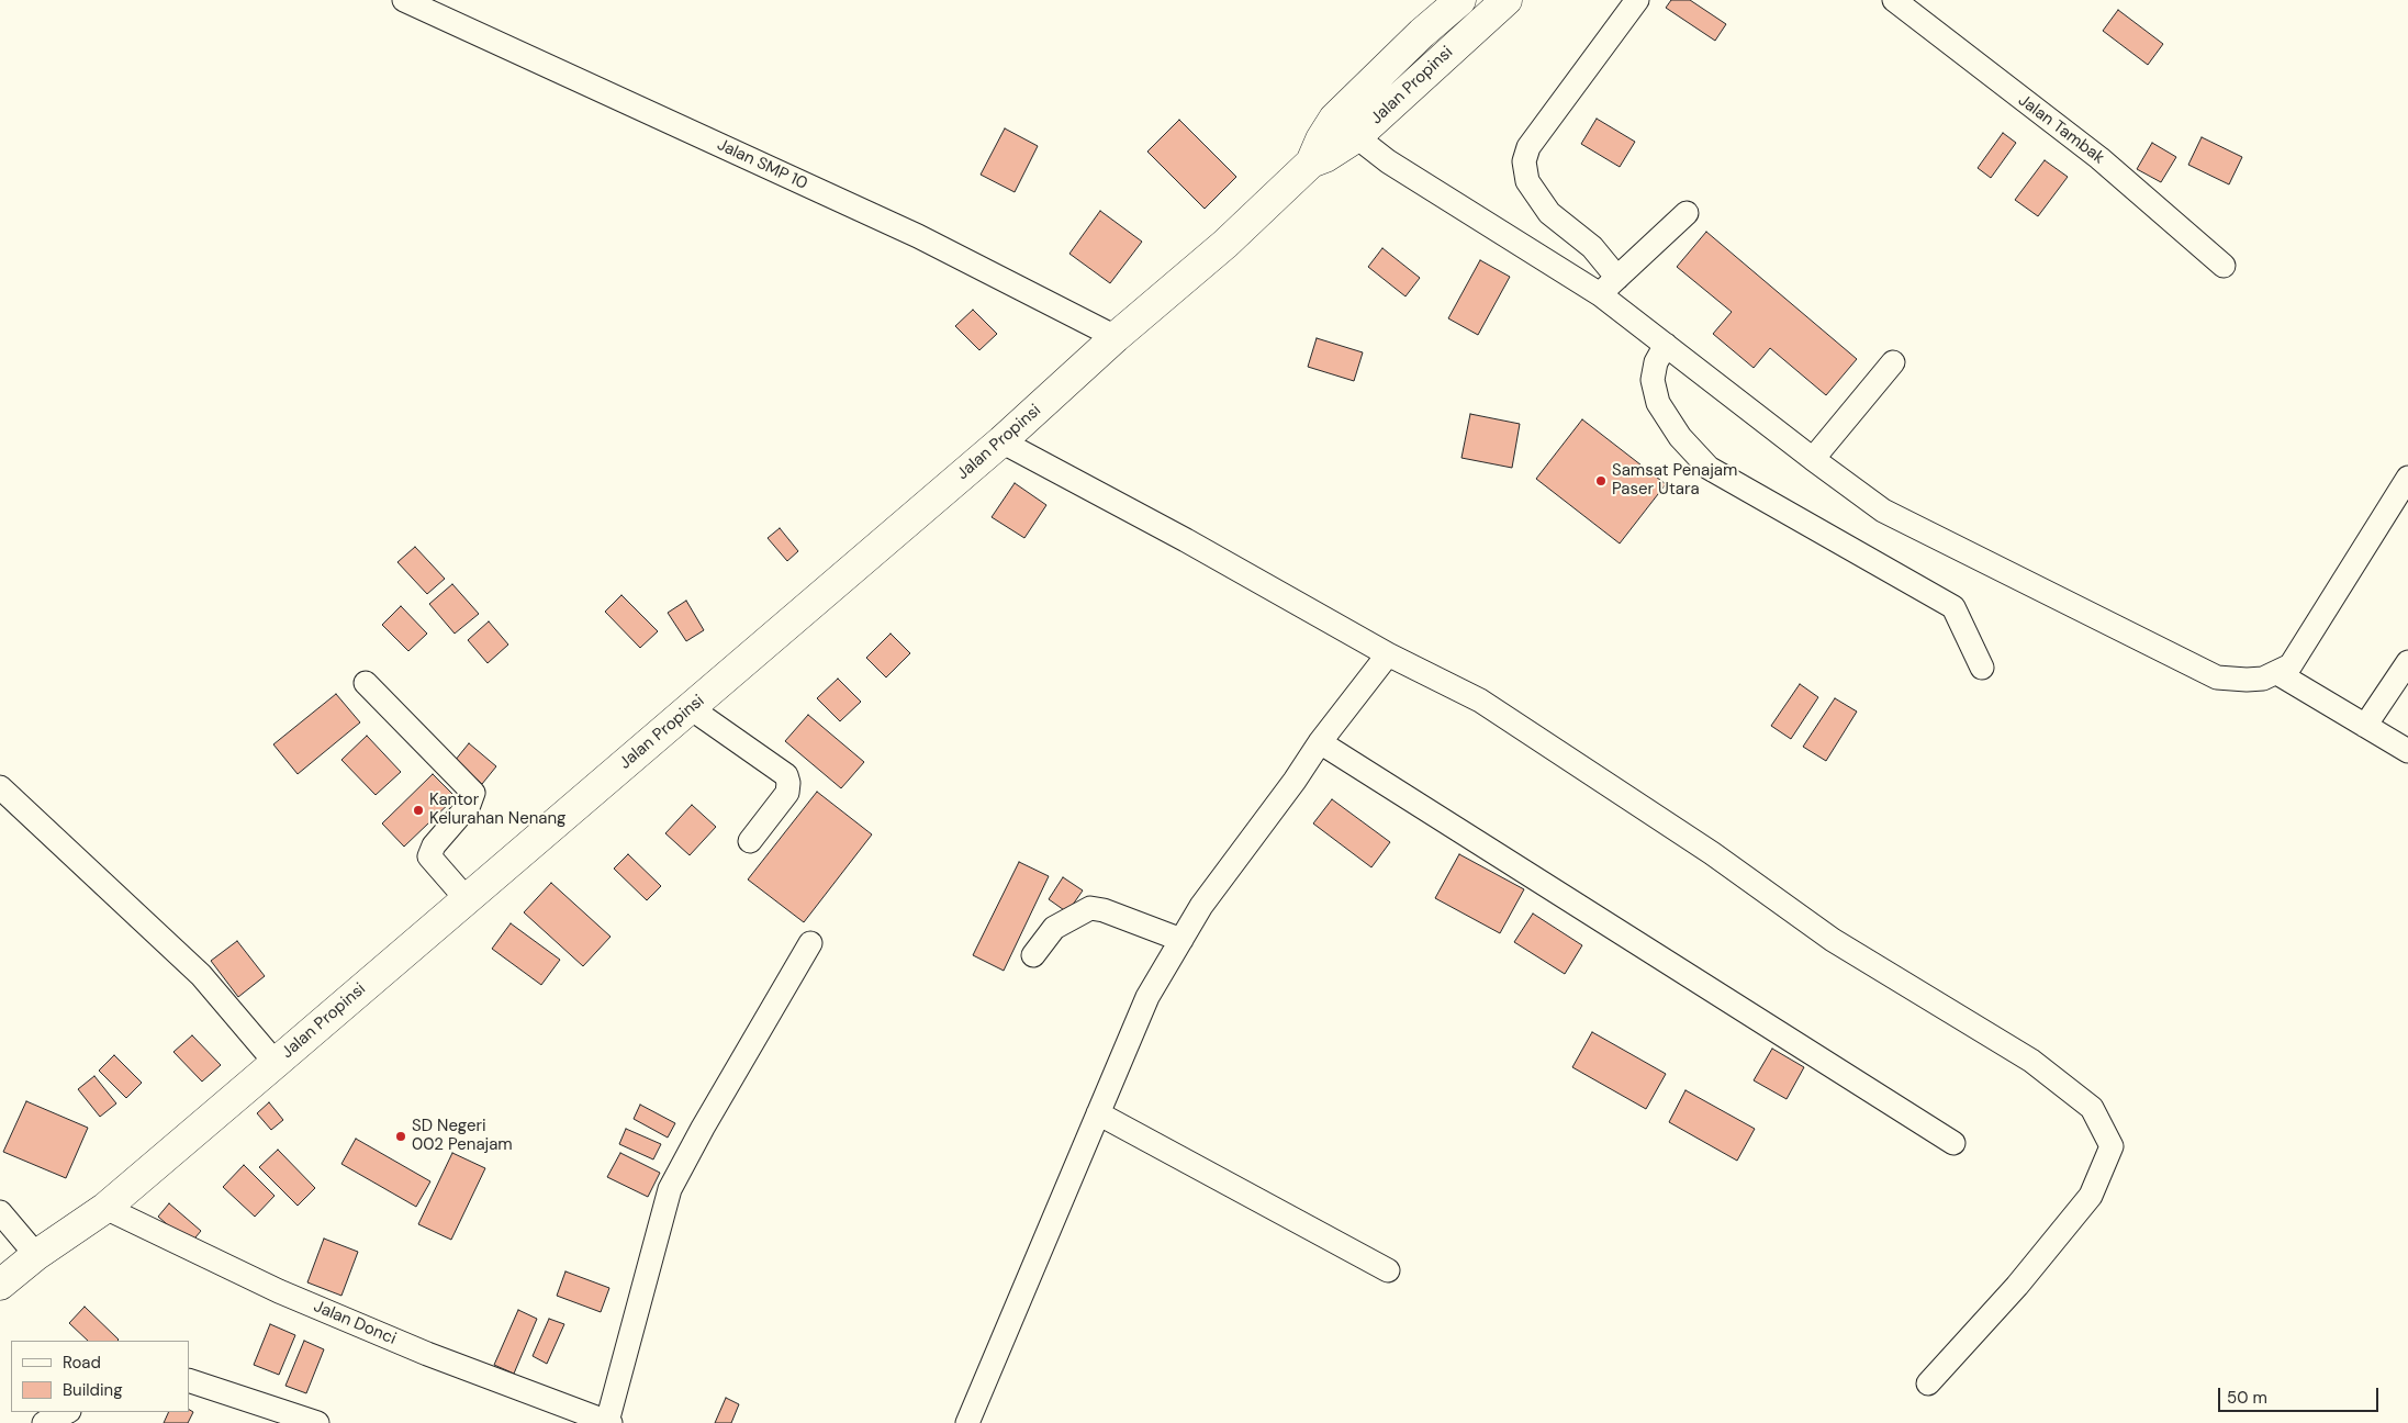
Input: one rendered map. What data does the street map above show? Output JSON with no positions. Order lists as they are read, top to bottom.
{
  "streets": {
    "highway": ["Jalan Propinsi"],
    "street": ["Jalan Tambak", "Jalan SMP 10", "Jalan Donci"]
  },
  "crossings": [
    ["Jalan Propinsi", "Jalan SMP 10"],
    ["Jalan Propinsi", "Jalan Donci"]
  ],
  "places": ["Samsat Penajam Paser Utara", "Kantor Kelurahan Nenang", "SD Negeri 002 Penajam"],
  "legend": ["Road", "Building"],
  "scale_bar": "50 m"
}
